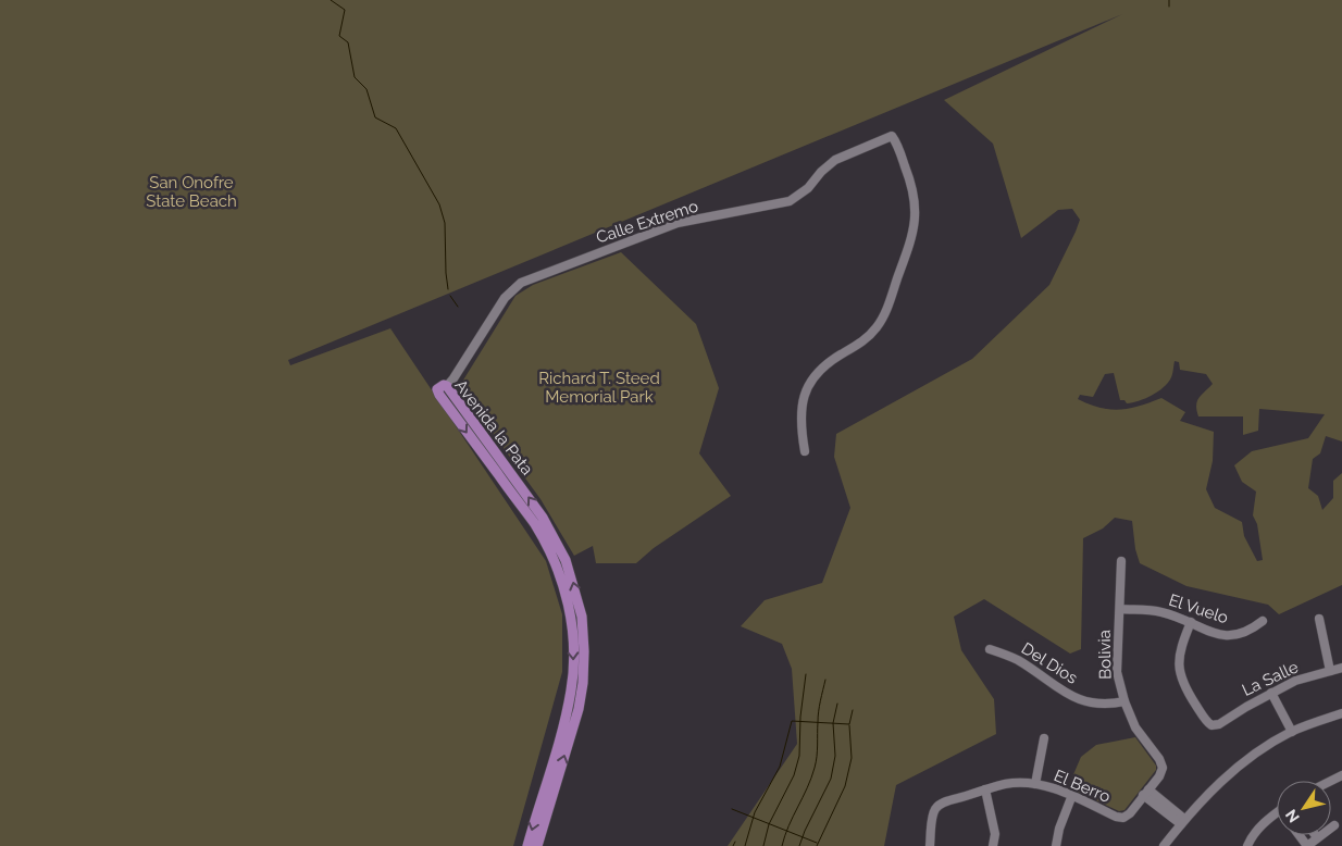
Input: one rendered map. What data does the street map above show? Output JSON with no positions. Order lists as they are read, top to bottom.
{
  "streets": {
    "main road": ["Avenida la Pata"],
    "street": [
      "Calle Extremo",
      "El Vuelo",
      "Bolivia",
      "Del Dios",
      "La Salle",
      "El Berro"
    ]
  },
  "crossings": [
    ["Calle Extremo", "Avenida la Pata"],
    ["El Vuelo", "Bolivia"],
    ["El Vuelo", "La Salle"],
    ["Bolivia", "Del Dios"],
    ["Bolivia", "El Berro"]
  ],
  "parks": ["San Onofre State Beach", "Richard T. Steed Memorial Park"],
  "north": "bottom left"
}
